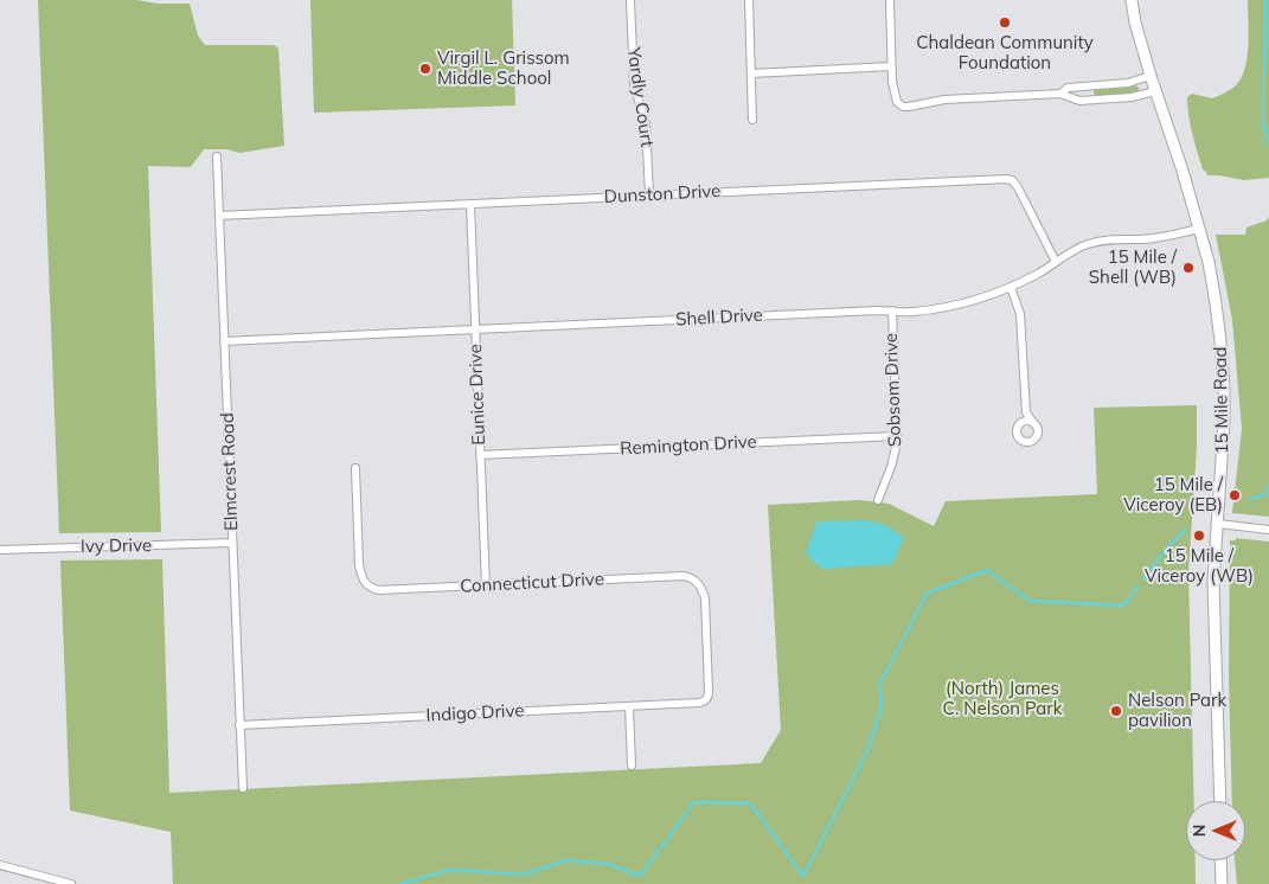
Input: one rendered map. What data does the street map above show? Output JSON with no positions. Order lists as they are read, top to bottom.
{
  "streets": {
    "main road": ["15 Mile Road"],
    "street": [
      "Yardly Court",
      "Dunston Drive",
      "Shell Drive",
      "Sobsom Drive",
      "Eunice Drive",
      "Remington Drive",
      "Elmcrest Road",
      "Ivy Drive",
      "Connecticut Drive",
      "Indigo Drive"
    ]
  },
  "crossings": [
    ["Yardly Court", "Dunston Drive"],
    ["Dunston Drive", "Shell Drive"],
    ["Dunston Drive", "Eunice Drive"],
    ["Dunston Drive", "Elmcrest Road"],
    ["Shell Drive", "Sobsom Drive"],
    ["Shell Drive", "Eunice Drive"],
    ["Shell Drive", "15 Mile Road"],
    ["Shell Drive", "Elmcrest Road"],
    ["Sobsom Drive", "Remington Drive"],
    ["Eunice Drive", "Remington Drive"],
    ["Eunice Drive", "Connecticut Drive"],
    ["Elmcrest Road", "Ivy Drive"],
    ["Elmcrest Road", "Indigo Drive"],
    ["Connecticut Drive", "Indigo Drive"]
  ],
  "parks": ["(North) James C. Nelson Park"],
  "places": [
    "Chaldean Community Foundation",
    "Virgil L. Grissom Middle School",
    "15 Mile / Shell (WB)",
    "15 Mile / Viceroy (EB)",
    "15 Mile / Viceroy (WB)",
    "Nelson Park pavilion"
  ],
  "north": "left"
}
